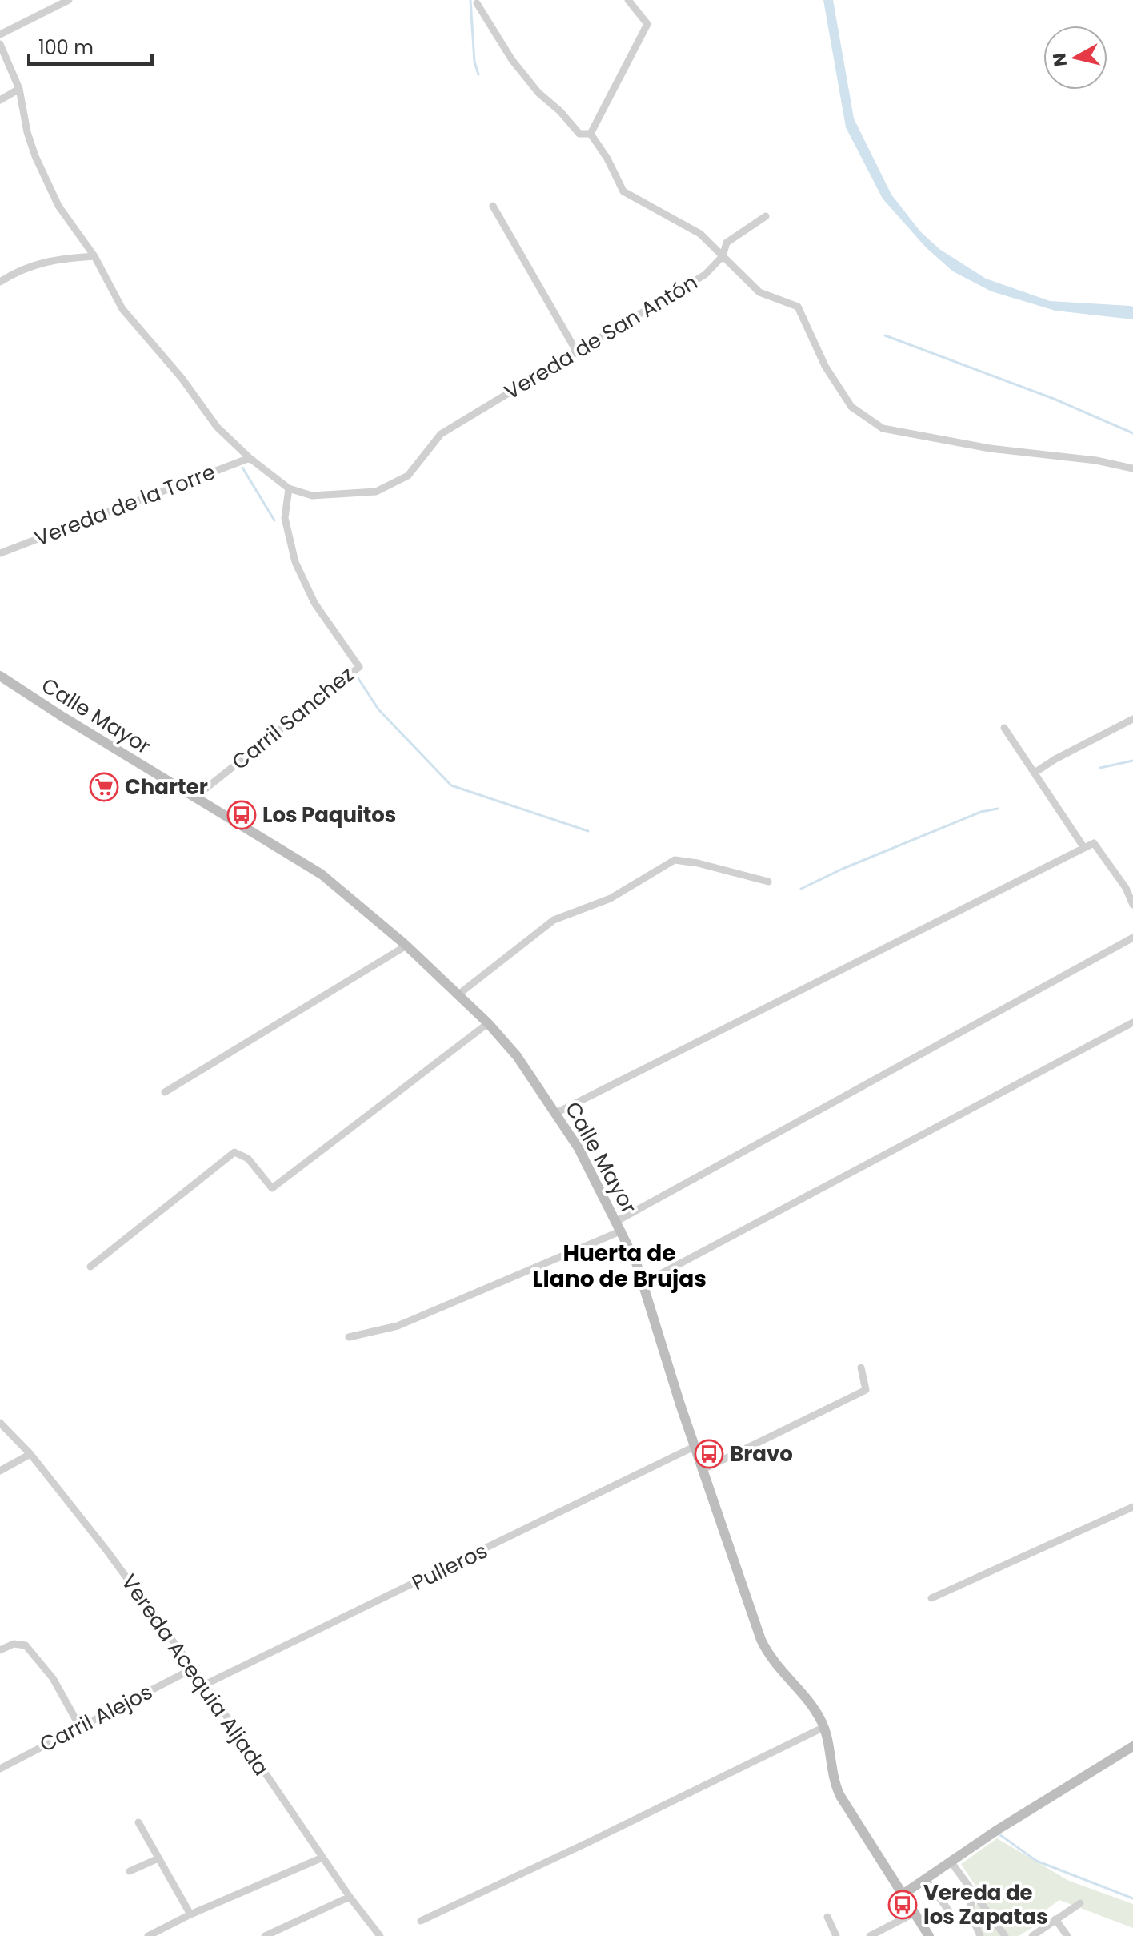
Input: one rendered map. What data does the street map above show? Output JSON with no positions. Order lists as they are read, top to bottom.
{
  "streets": {
    "main road": ["Calle Mayor"],
    "street": [
      "Vereda de San Antón",
      "Vereda de la Torre",
      "Carril Sanchez",
      "Pulleros",
      "Vereda Acequia Aljada",
      "Carril Alejos"
    ]
  },
  "crossings": [
    ["Vereda de San Antón", "Vereda de la Torre"],
    ["Vereda de San Antón", "Carril Sanchez"],
    ["Calle Mayor", "Carril Sanchez"],
    ["Calle Mayor", "Pulleros"],
    ["Pulleros", "Vereda Acequia Aljada"],
    ["Vereda Acequia Aljada", "Carril Alejos"]
  ],
  "districts": ["Huerta de Llano de Brujas"],
  "places": {
    "supermarket": ["Charter"],
    "bus stop": ["Los Paquitos", "Bravo", "Vereda de los Zapatas"]
  },
  "scale_bar": "100 m",
  "north": "left"
}
